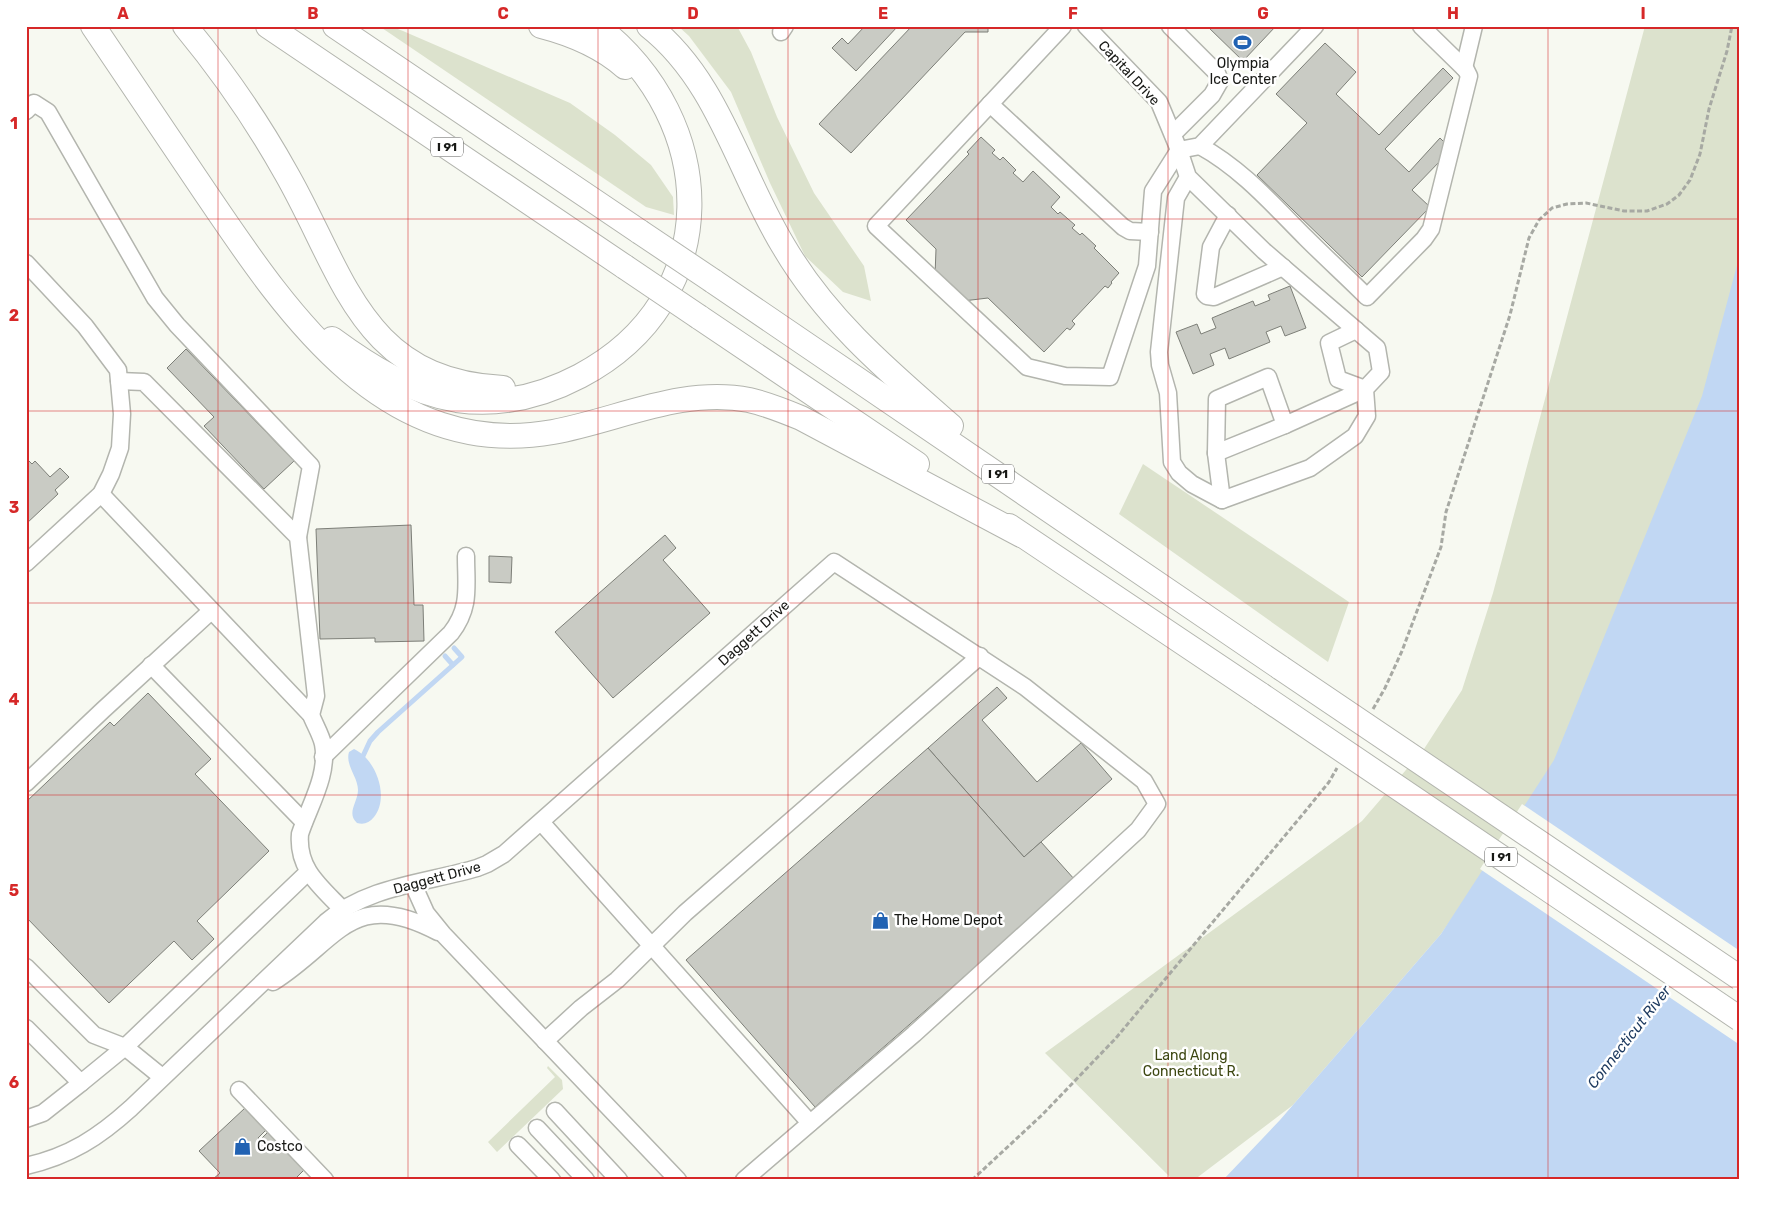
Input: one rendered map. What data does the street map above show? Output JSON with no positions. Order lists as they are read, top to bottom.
{
  "streets": {
    "highway": ["I 91"],
    "street": ["Capital Drive", "Daggett Drive"]
  },
  "water": ["Connecticut River"],
  "parks": ["Land Along Connecticut R."],
  "places": {
    "sports": ["Olympia Ice Center"],
    "shop": ["The Home Depot", "Costco"]
  },
  "grid": {
    "columns": [
      "A",
      "B",
      "C",
      "D",
      "E",
      "F",
      "G",
      "H",
      "I"
    ],
    "rows": [
      "1",
      "2",
      "3",
      "4",
      "5",
      "6"
    ]
  }
}
